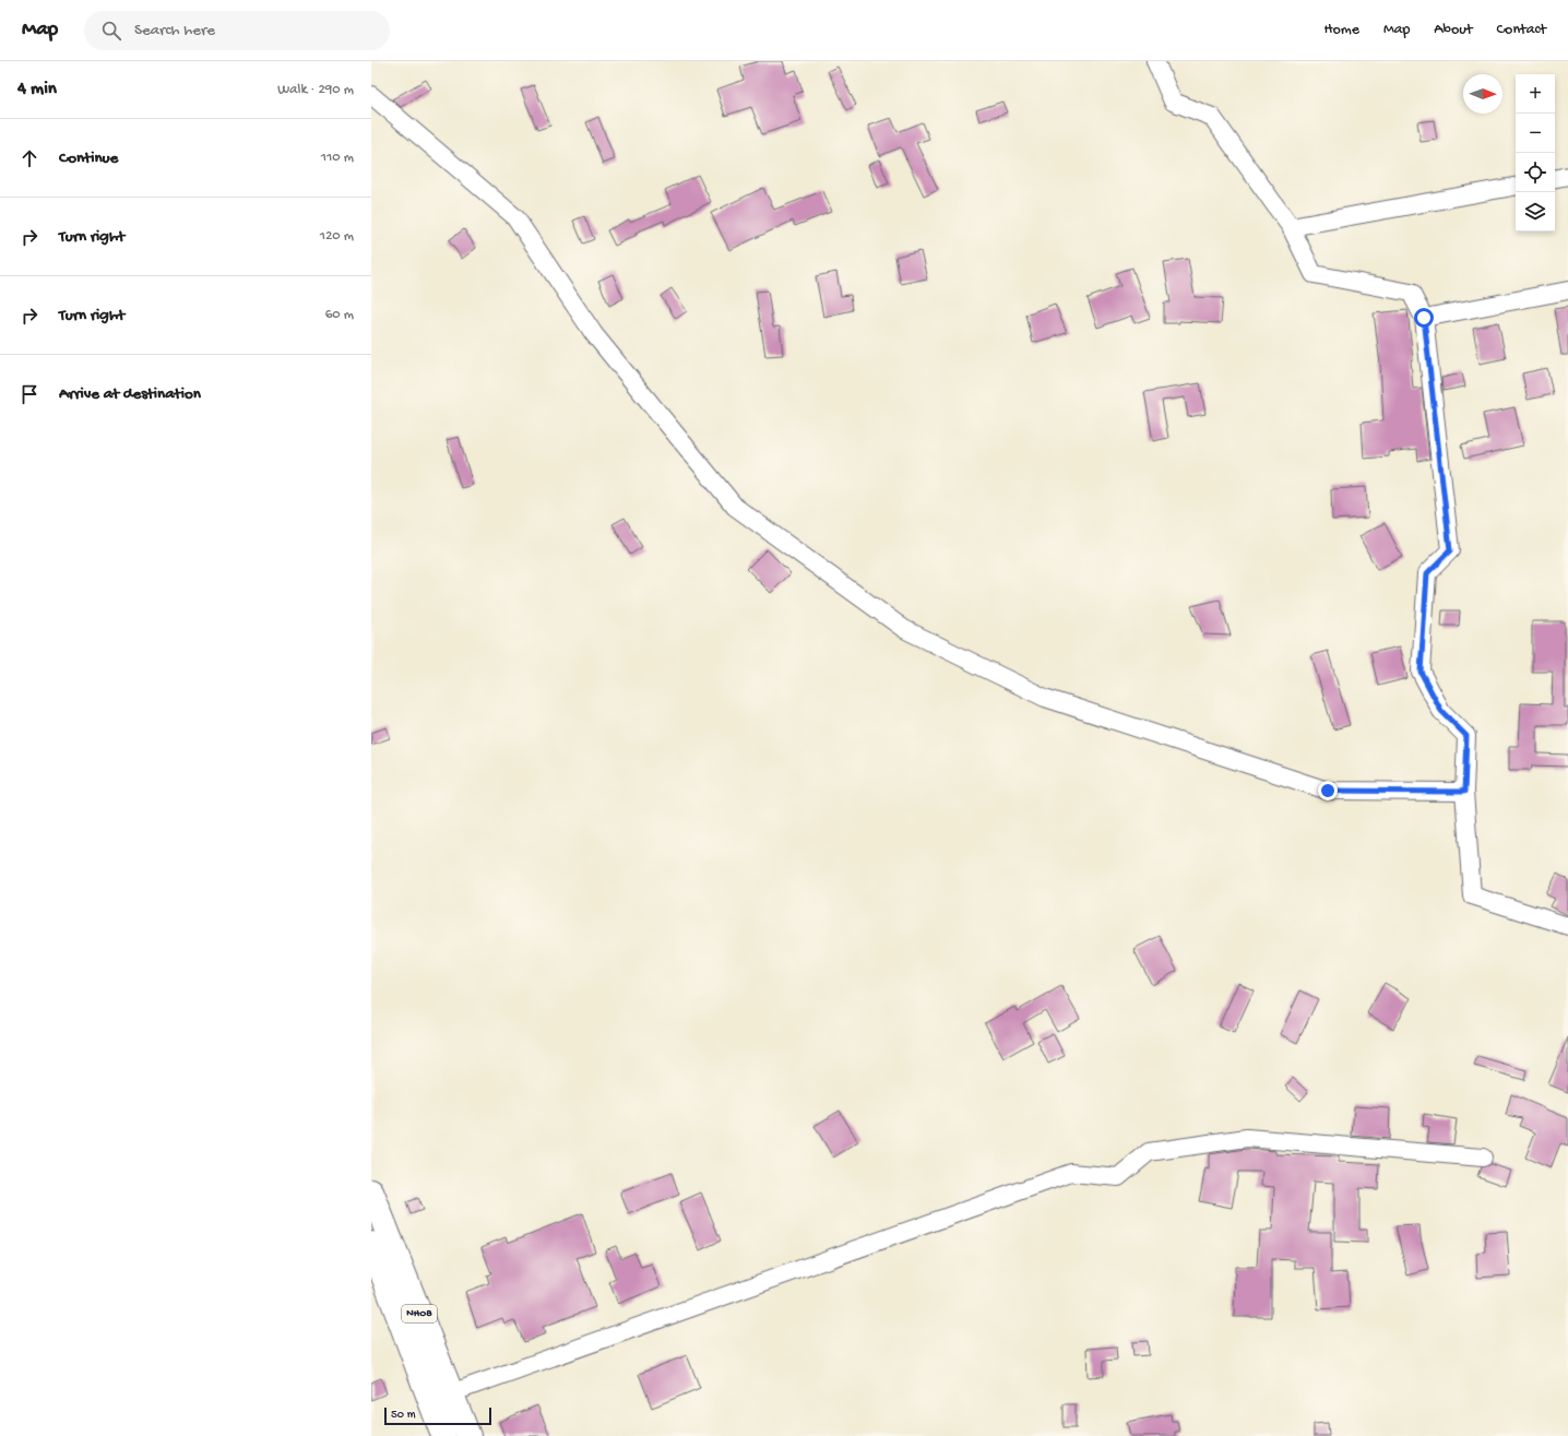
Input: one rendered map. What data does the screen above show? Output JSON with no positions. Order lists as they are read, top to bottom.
{
  "streets": {
    "highway": ["NH08"]
  },
  "scale_bar": "50 m",
  "north": "right",
  "page": {
    "header": "Map",
    "search": "Search here",
    "nav": [
      "Home",
      "Map",
      "About",
      "Contact"
    ],
    "heading": ["4 min", "Walk · 290 m"],
    "map_buttons": ["+", "−"],
    "list": [
      ["Continue", "110 m"],
      ["Turn right", "120 m"],
      ["Turn right", "60 m"],
      "Arrive at destination"
    ],
    "scale": "50 m"
  }
}
